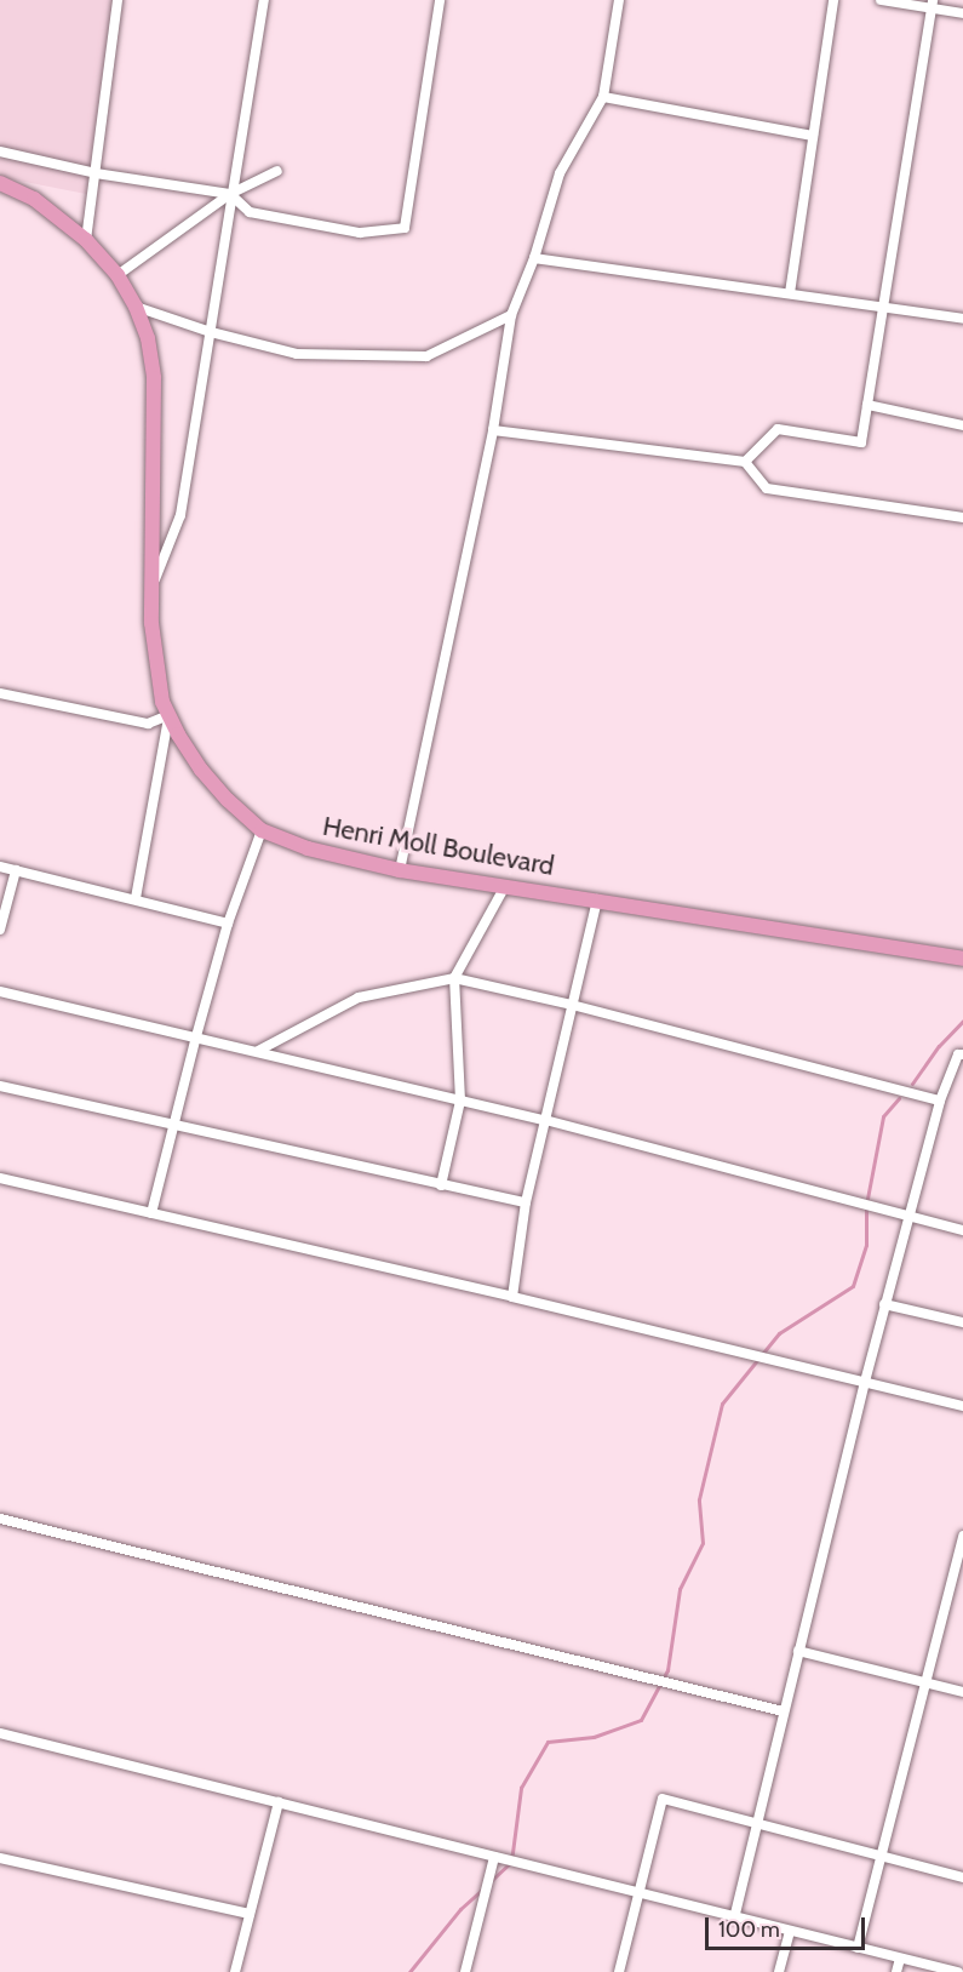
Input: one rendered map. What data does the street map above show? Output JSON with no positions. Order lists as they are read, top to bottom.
{
  "streets": {
    "highway": ["Henri Moll Boulevard"]
  },
  "scale_bar": "100 m"
}
